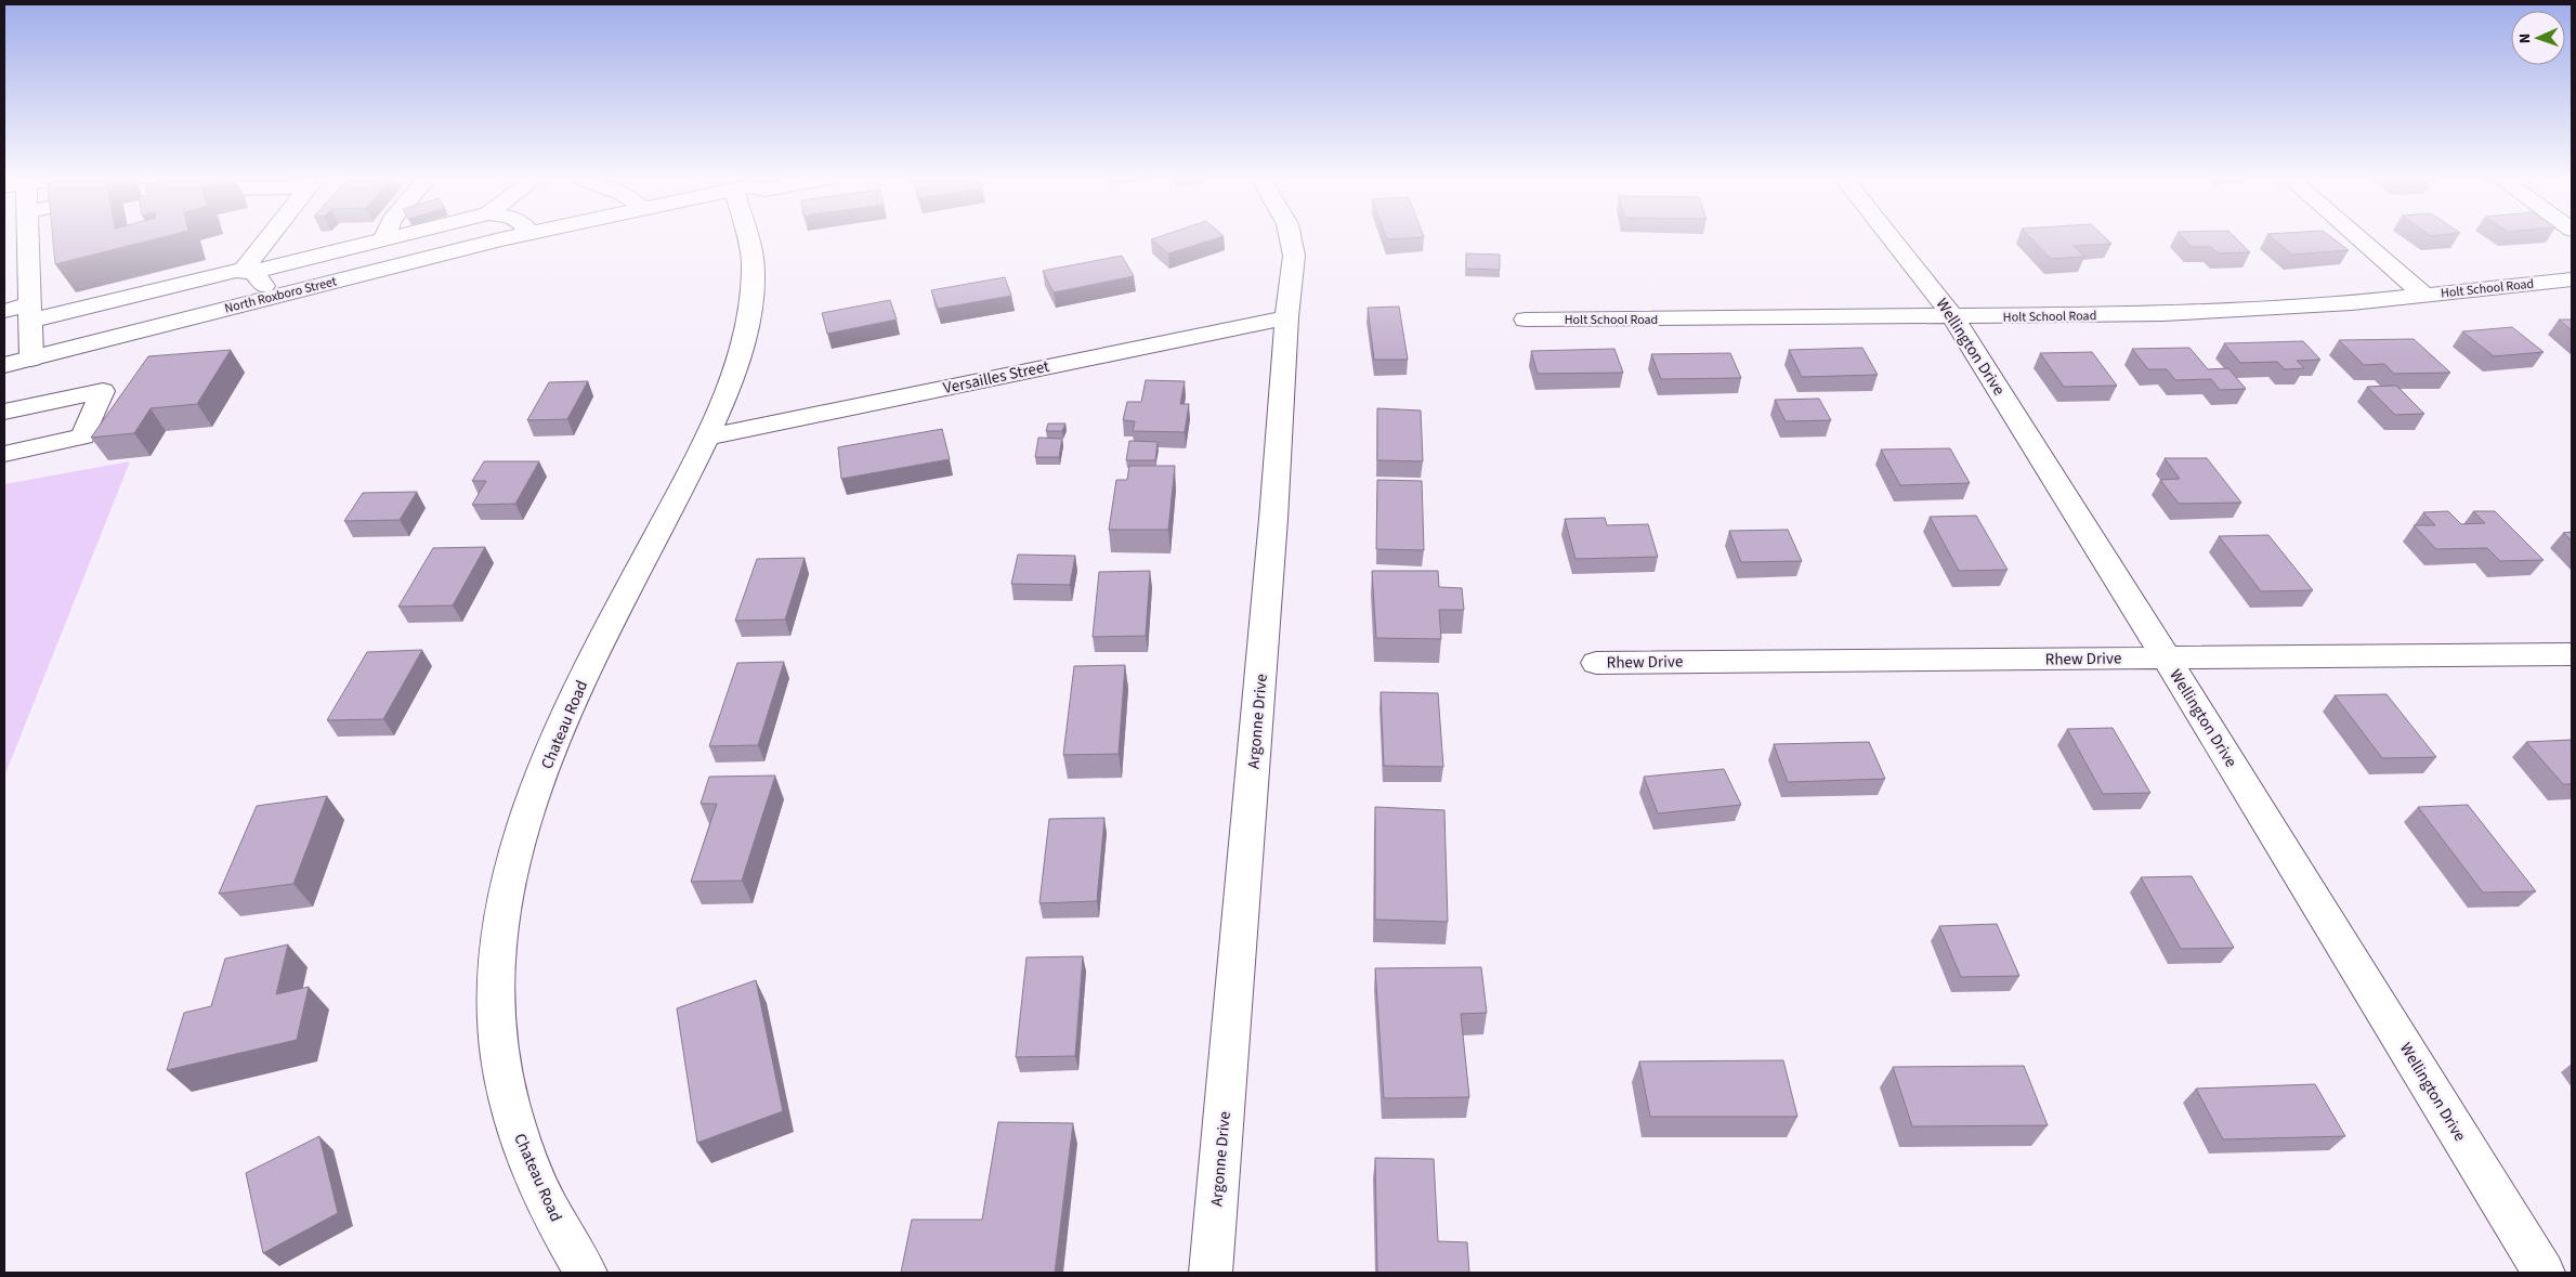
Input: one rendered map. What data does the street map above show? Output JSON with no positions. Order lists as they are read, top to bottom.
{
  "streets": {
    "main road": [
      "Holt School Road",
      "North Roxboro Street",
      "Wellington Drive",
      "Versailles Street",
      "Rhew Drive",
      "Argonne Drive",
      "Chateau Road"
    ]
  },
  "crossings": [
    ["Holt School Road", "Wellington Drive"],
    ["Wellington Drive", "Rhew Drive"],
    ["Versailles Street", "Argonne Drive"],
    ["Versailles Street", "Chateau Road"]
  ],
  "north": "left"
}
